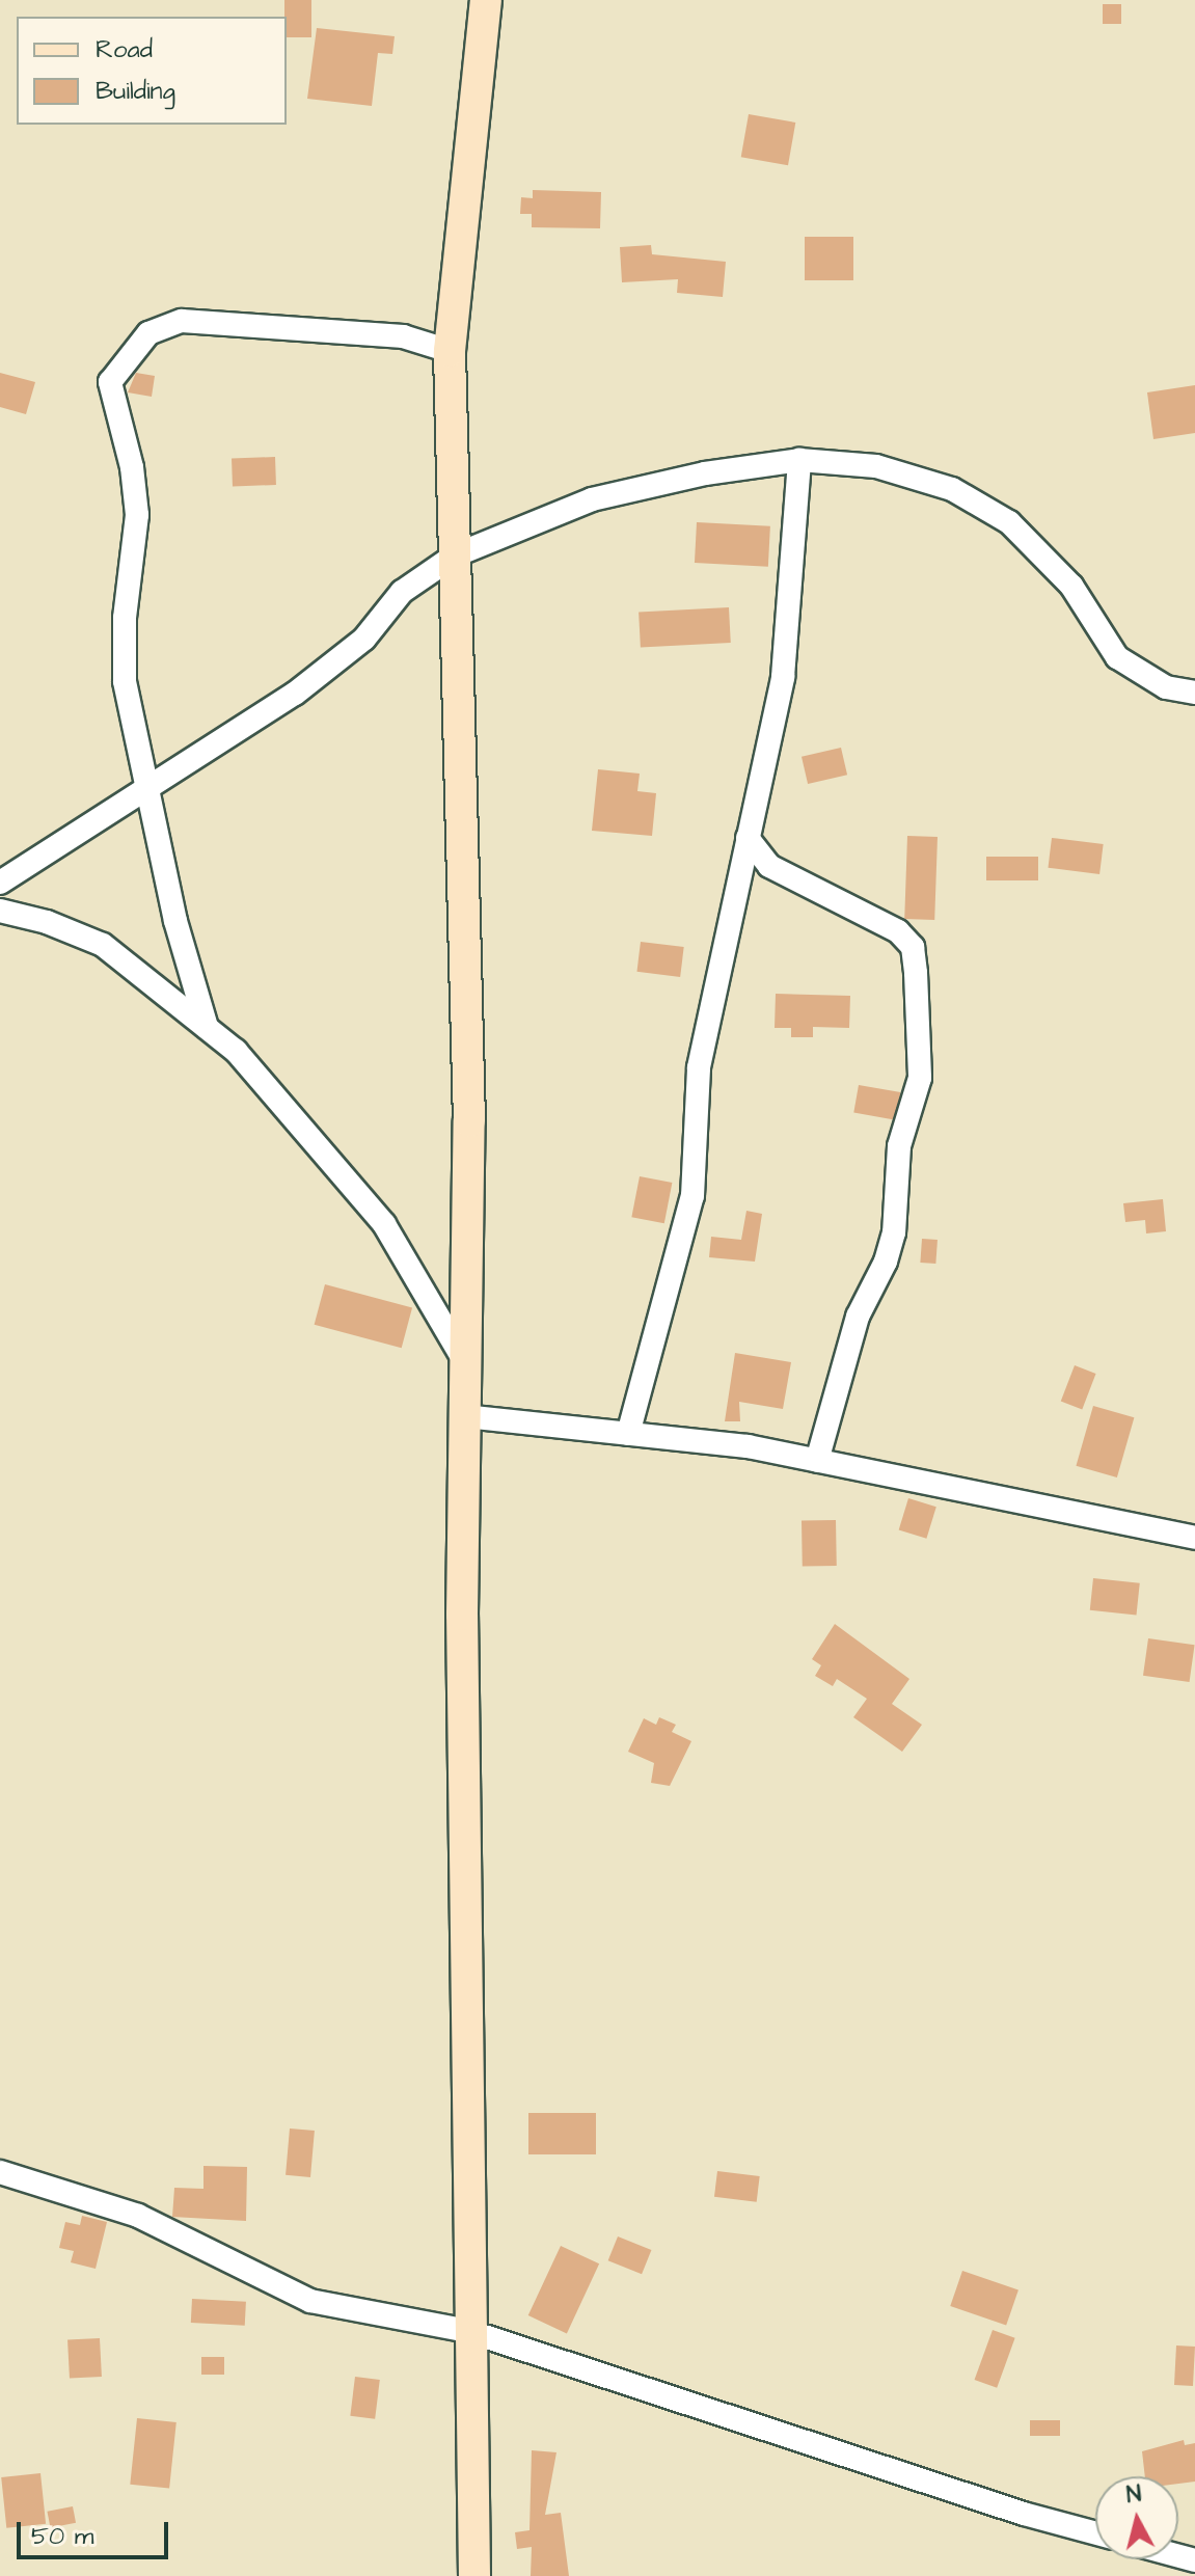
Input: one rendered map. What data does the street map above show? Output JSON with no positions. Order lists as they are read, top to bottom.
{
  "legend": ["Road", "Building"],
  "scale_bar": "50 m",
  "north": "top"
}
